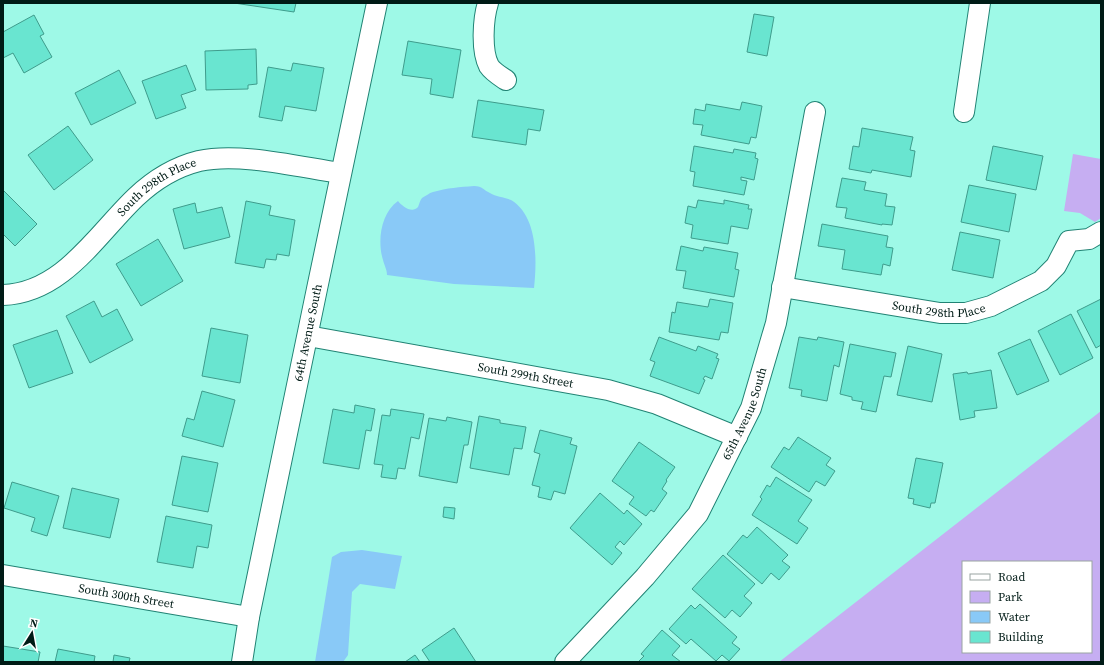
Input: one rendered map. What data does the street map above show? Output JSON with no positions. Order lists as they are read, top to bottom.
{
  "streets": {
    "street": [
      "South 298th Place",
      "64th Avenue South",
      "South 299th Street",
      "65th Avenue South",
      "South 300th Street"
    ]
  },
  "crossings": [
    ["South 298th Place", "64th Avenue South"],
    ["South 298th Place", "65th Avenue South"],
    ["64th Avenue South", "South 299th Street"],
    ["64th Avenue South", "South 300th Street"],
    ["South 299th Street", "65th Avenue South"]
  ],
  "legend": [
    "Road",
    "Park",
    "Water",
    "Building"
  ],
  "north": "top"
}
